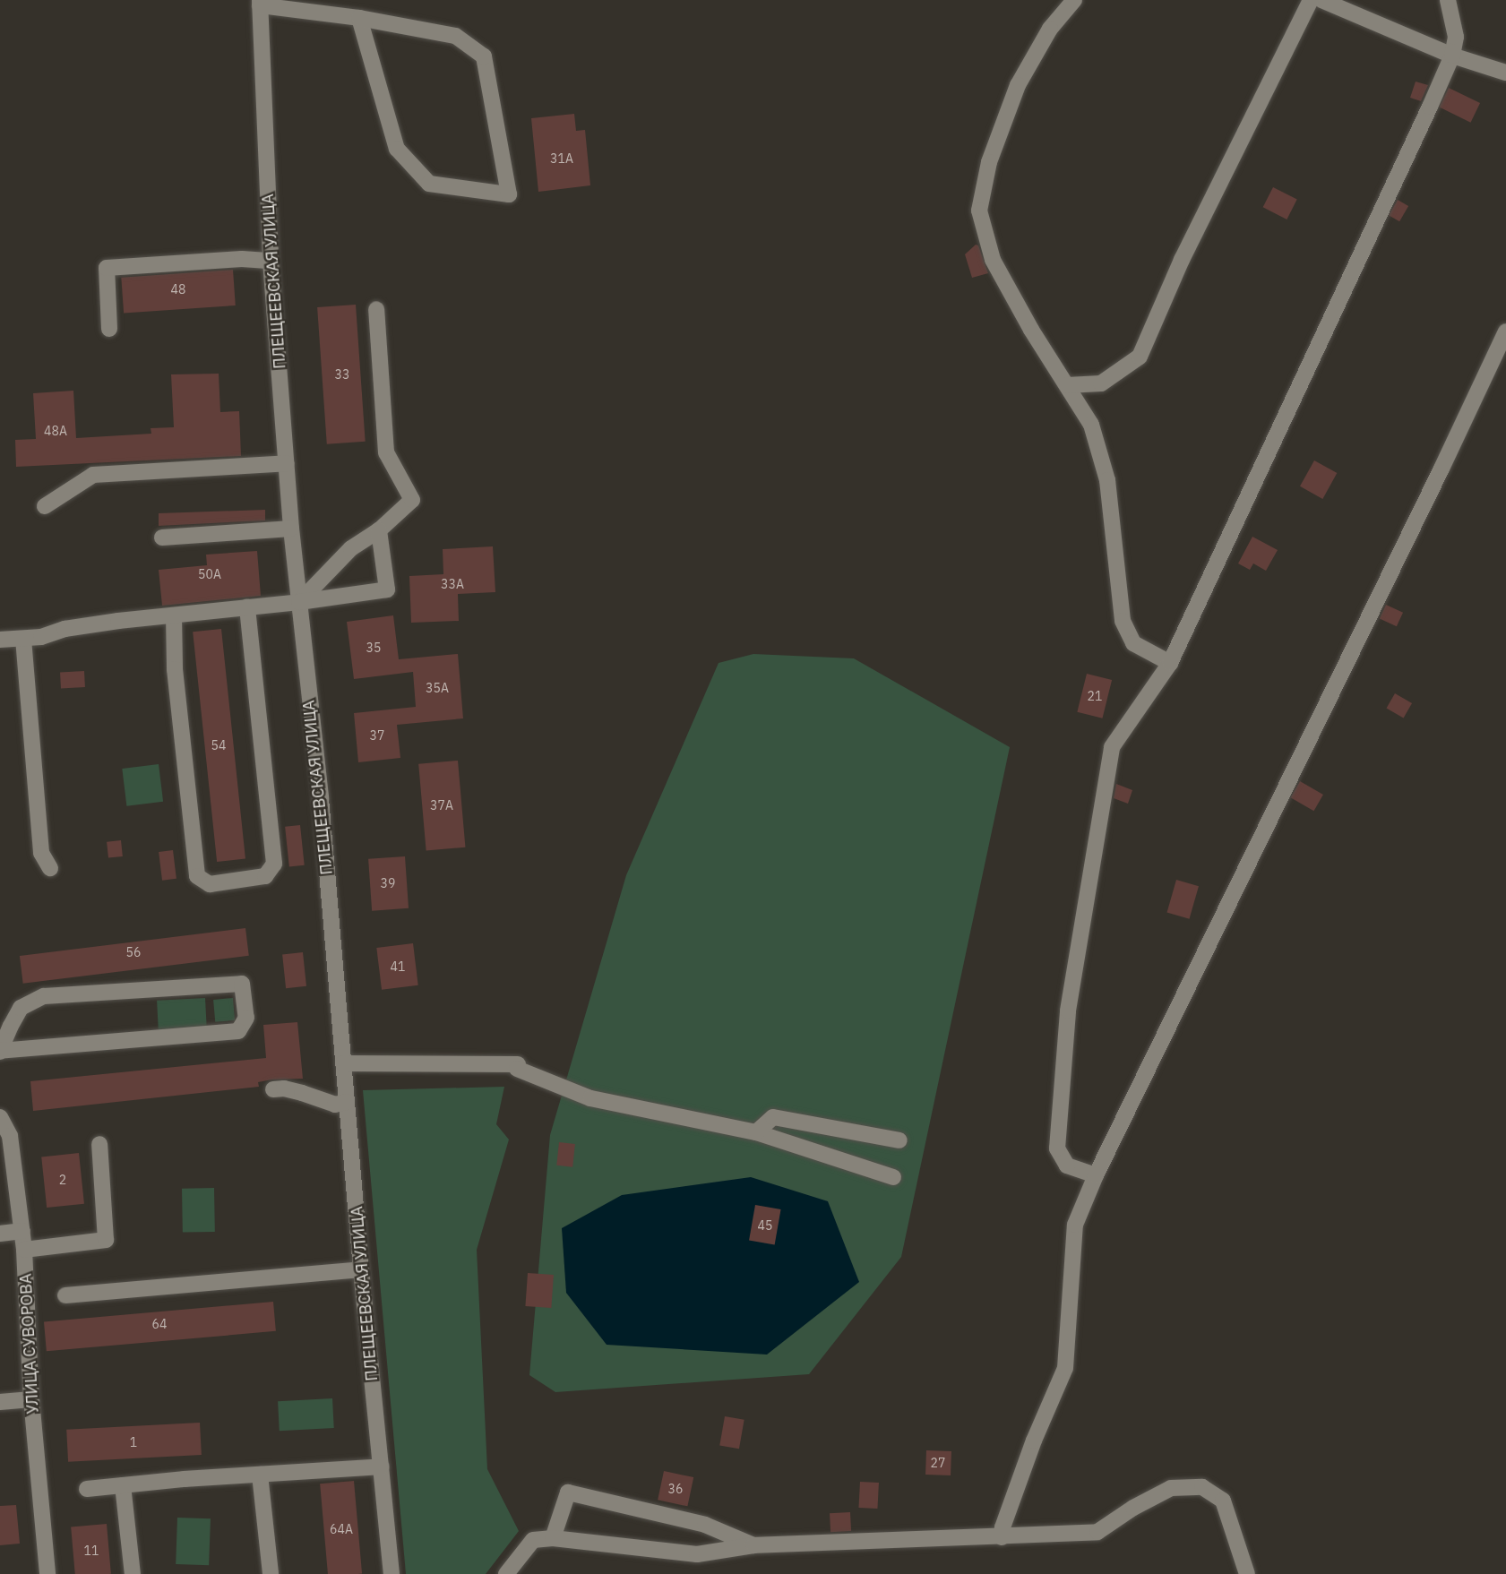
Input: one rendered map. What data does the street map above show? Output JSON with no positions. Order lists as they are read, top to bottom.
{
  "streets": {
    "street": ["ПЛЕЩЕЕВСКАЯ УЛИЦА", "УЛИЦА СУВОРОВА"]
  },
  "house_numbers": [
    "31А",
    "48",
    "33",
    "48А",
    "50А",
    "33А",
    "35",
    "35А",
    "21",
    "37",
    "54",
    "37А",
    "39",
    "56",
    "41",
    "2",
    "45",
    "64",
    "1",
    "27",
    "36",
    "64А",
    "11"
  ]
}
